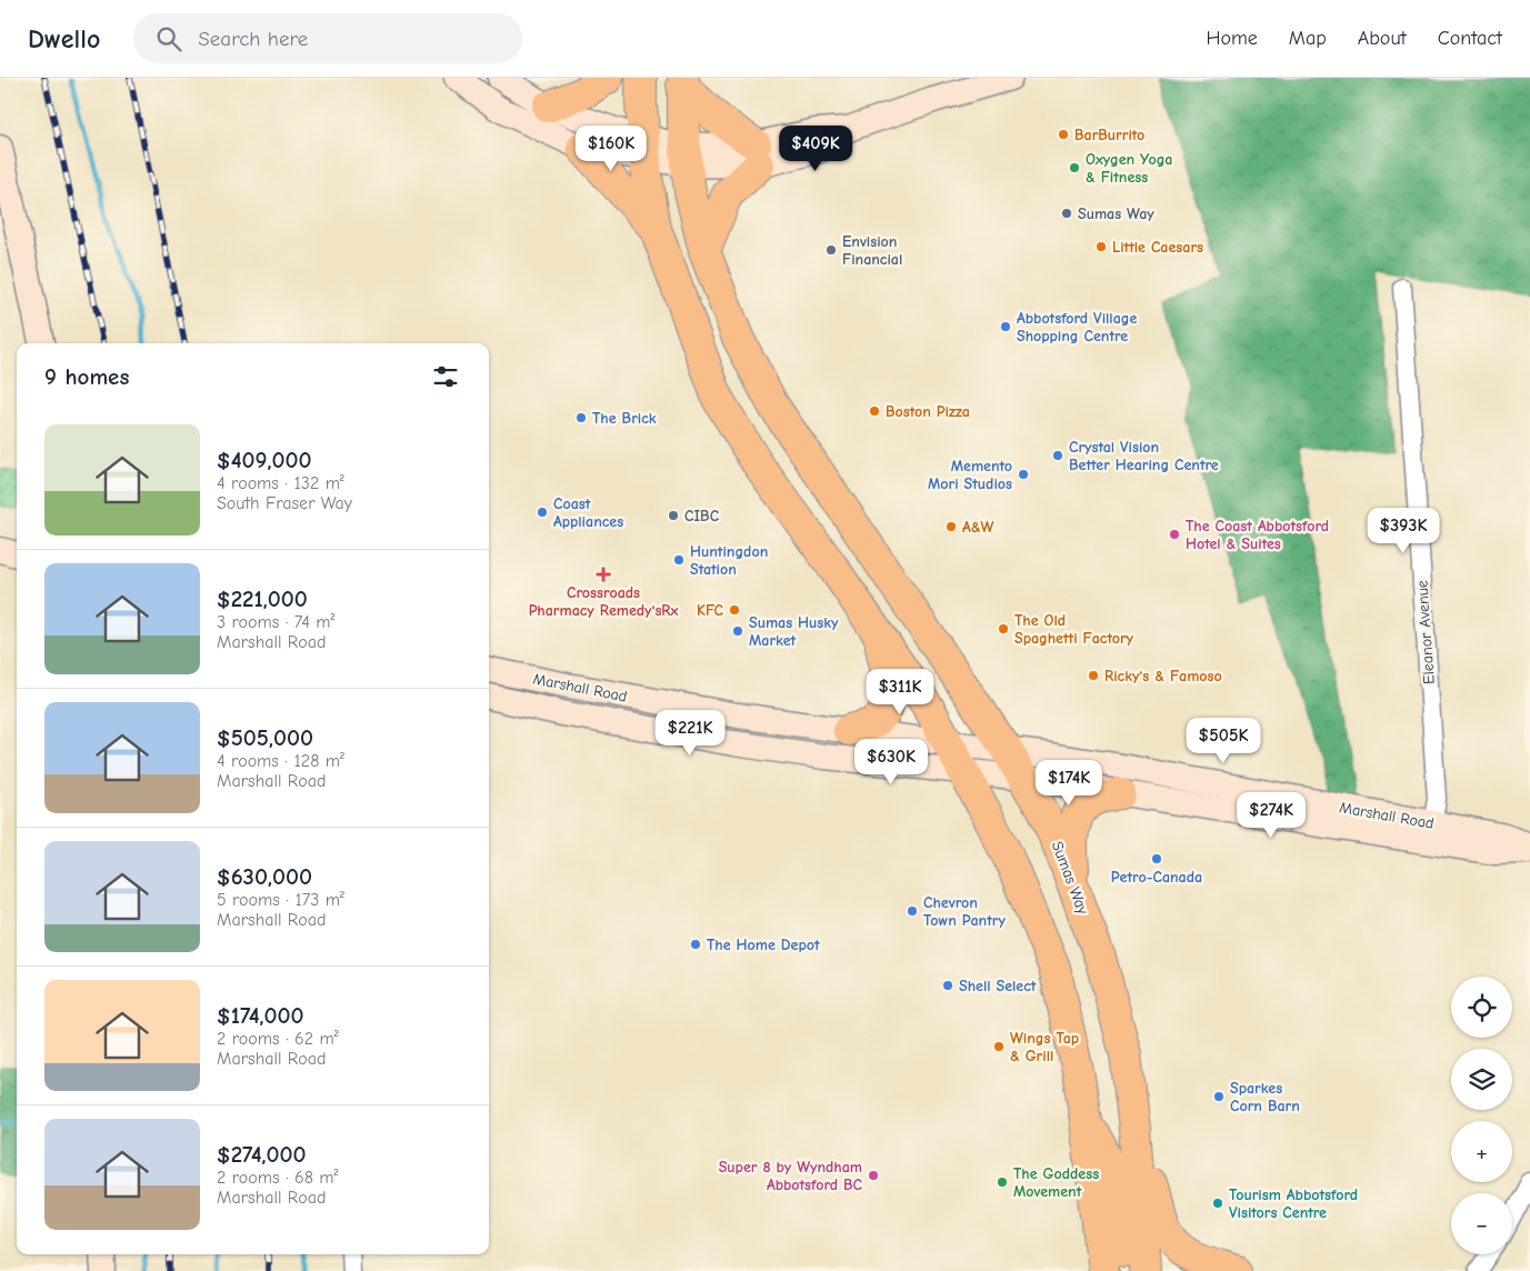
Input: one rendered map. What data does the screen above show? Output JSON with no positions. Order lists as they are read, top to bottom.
{
  "streets": {
    "highway": ["Sumas Way"],
    "main road": ["Marshall Road"],
    "street": ["Eleanor Avenue"]
  },
  "crossings": [
    ["Eleanor Avenue", "Marshall Road"],
    ["Marshall Road", "Sumas Way"]
  ],
  "places": {
    "other": [
      "BarBurrito",
      "Oxygen Yoga & Fitness",
      "Sumas Way",
      "Little Caesars",
      "Envision Financial",
      "Abbotsford Village Shopping Centre",
      "Boston Pizza",
      "The Brick",
      "Crystal Vision Better Hearing Centre",
      "Memento Mori Studios",
      "Coast Appliances",
      "CIBC",
      "A&W",
      "The Coast Abbotsford Hotel & Suites",
      "Huntingdon Station",
      "KFC",
      "The Old Spaghetti Factory",
      "Sumas Husky Market",
      "Ricky's & Famoso",
      "Petro-Canada",
      "Chevron Town Pantry",
      "The Home Depot",
      "Shell Select",
      "Wings Tap & Grill",
      "Sparkes Corn Barn",
      "Super 8 by Wyndham Abbotsford BC",
      "The Goddess Movement",
      "Tourism Abbotsford Visitors Centre"
    ],
    "health": ["Crossroads Pharmacy Remedy'sRx"]
  },
  "page": {
    "header": "Dwello",
    "search": "Search here",
    "nav": [
      "Home",
      "Map",
      "About",
      "Contact"
    ],
    "price": [
      "$160K",
      "$409K",
      "$393K",
      "$311K",
      "$221K",
      "$505K",
      "$630K",
      "$174K",
      "$274K"
    ],
    "heading": "9 homes",
    "list": [
      {
        "name": "$409,000",
        "note": "4 rooms · 132 m² · South Fraser Way"
      },
      {
        "name": "$221,000",
        "note": "3 rooms · 74 m² · Marshall Road"
      },
      {
        "name": "$505,000",
        "note": "4 rooms · 128 m² · Marshall Road"
      },
      {
        "name": "$630,000",
        "note": "5 rooms · 173 m² · Marshall Road"
      },
      {
        "name": "$174,000",
        "note": "2 rooms · 62 m² · Marshall Road"
      },
      {
        "name": "$274,000",
        "note": "2 rooms · 68 m² · Marshall Road"
      }
    ],
    "map_buttons": ["+", "−"]
  }
}
